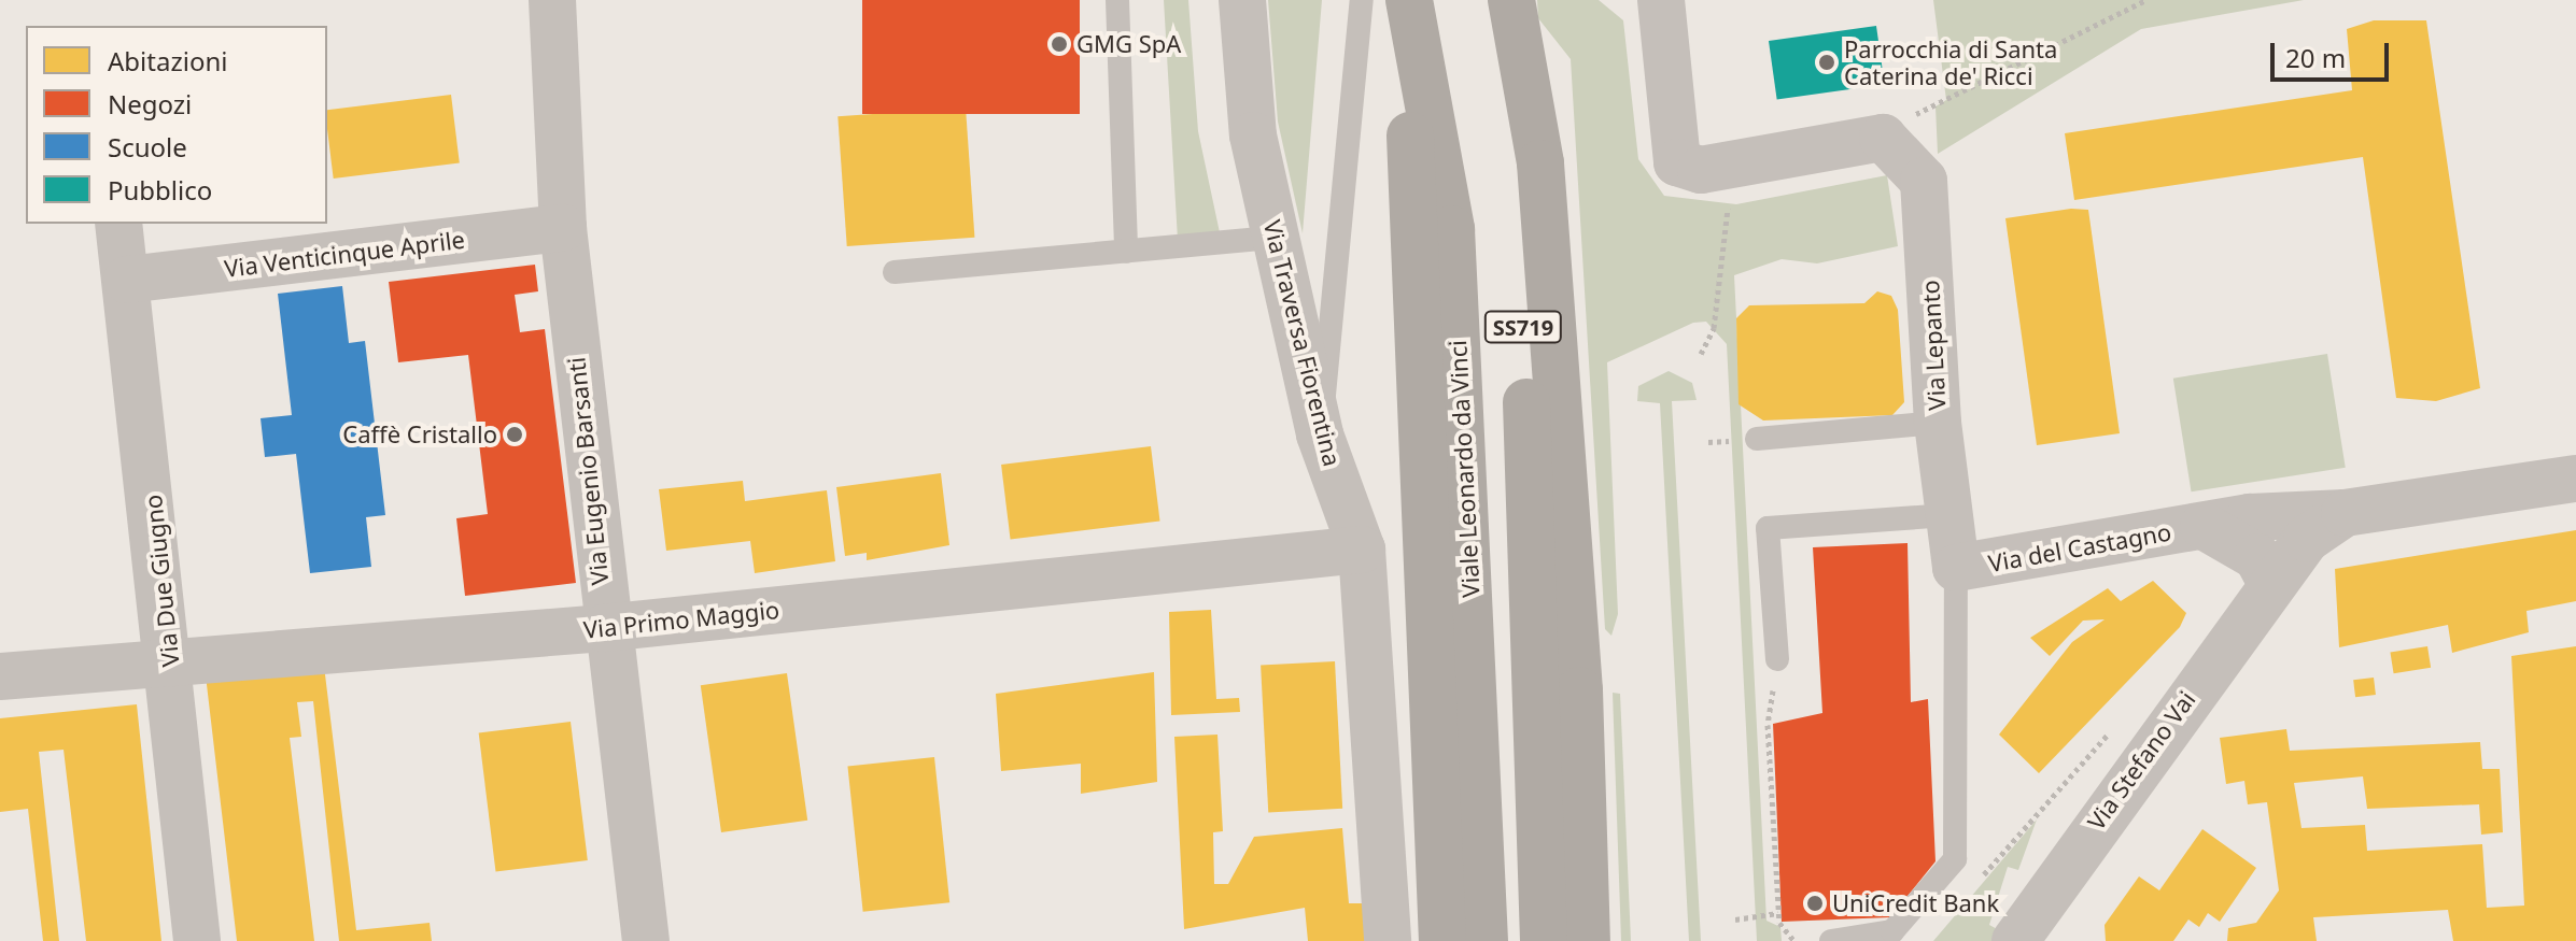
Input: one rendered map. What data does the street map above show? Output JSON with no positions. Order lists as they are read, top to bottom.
{
  "streets": {
    "highway": ["SS719", "Viale Leonardo da Vinci"],
    "street": [
      "Via Venticinque Aprile",
      "Via Traversa Fiorentina",
      "Via Lepanto",
      "Via Eugenio Barsanti",
      "Via del Castagno",
      "Via Due Giugno",
      "Via Primo Maggio",
      "Via Stefano Vai"
    ]
  },
  "crossings": [
    ["Via Venticinque Aprile", "Via Eugenio Barsanti"],
    ["Via Venticinque Aprile", "Via Due Giugno"],
    ["Via Traversa Fiorentina", "Via Primo Maggio"],
    ["Via Lepanto", "Via del Castagno"],
    ["Via Eugenio Barsanti", "Via Primo Maggio"],
    ["Via del Castagno", "Via Stefano Vai"],
    ["Via Due Giugno", "Via Primo Maggio"]
  ],
  "places": [
    "GMG SpA",
    "Parrocchia di Santa Caterina de' Ricci",
    "Caffè Cristallo",
    "UniCredit Bank"
  ],
  "legend": [
    "Abitazioni",
    "Negozi",
    "Scuole",
    "Pubblico"
  ],
  "scale_bar": "20 m"
}
